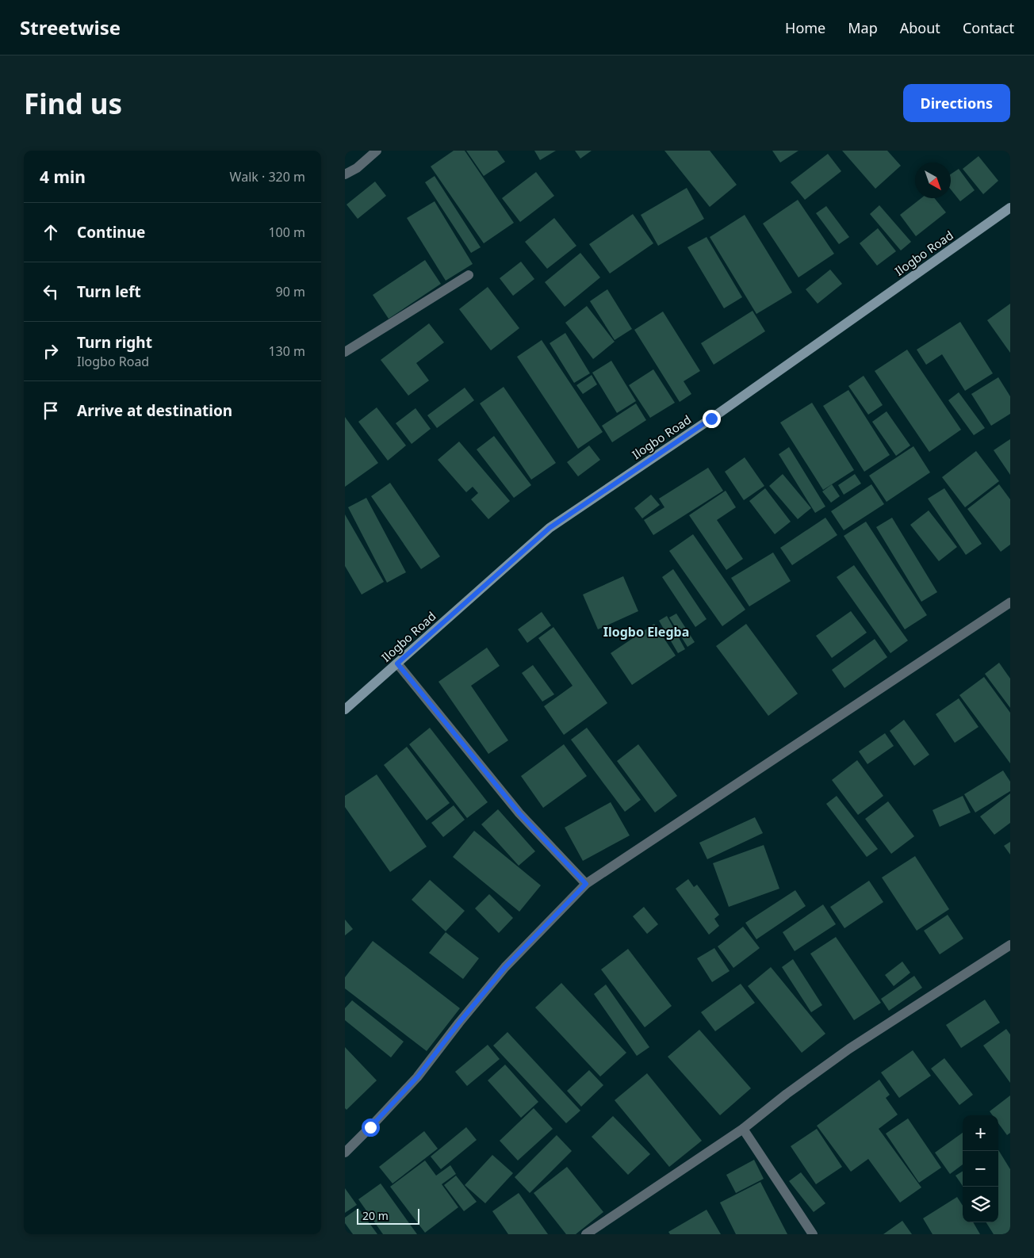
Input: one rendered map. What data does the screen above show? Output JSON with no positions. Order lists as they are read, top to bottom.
{
  "streets": {
    "main road": ["Ilogbo Road"]
  },
  "districts": ["Ilogbo Elegba"],
  "scale_bar": "20 m",
  "north": "bottom right",
  "page": {
    "header": "Streetwise",
    "nav": [
      "Home",
      "Map",
      "About",
      "Contact"
    ],
    "buttons": "Directions",
    "title": "Find us",
    "heading": ["4 min", "Walk · 320 m"],
    "list": [
      ["Continue", "100 m"],
      ["Turn left", "90 m"],
      ["Turn right", "Ilogbo Road", "130 m"],
      "Arrive at destination"
    ],
    "map_buttons": ["+", "−"],
    "scale": "20 m"
  }
}
